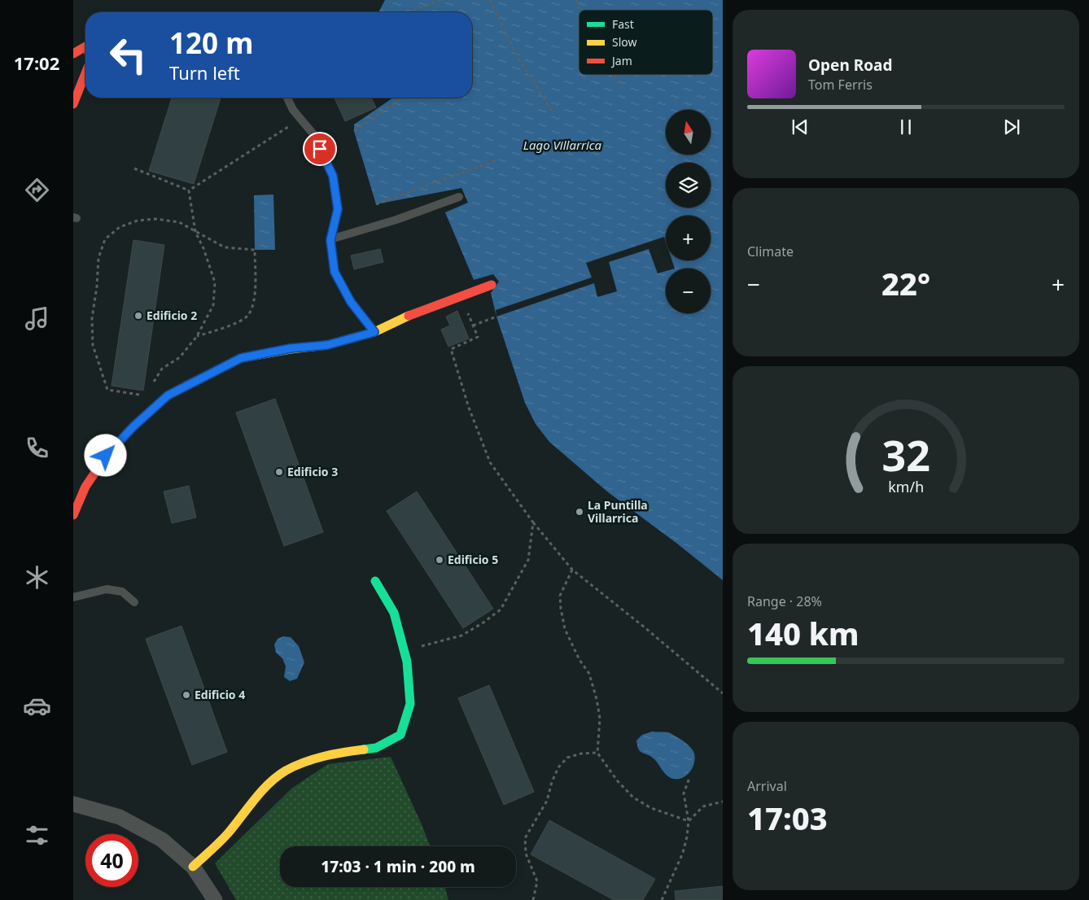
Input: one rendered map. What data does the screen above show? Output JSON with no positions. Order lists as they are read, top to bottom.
{
  "water": ["Lago Villarrica"],
  "places": [
    "Edificio 2",
    "Edificio 3",
    "La Puntilla Villarrica",
    "Edificio 5",
    "Edificio 4"
  ],
  "legend": ["Fast", "Slow", "Jam"],
  "north": "top",
  "page": {
    "tabs": "17:02",
    "turn": ["120 m", "Turn left"],
    "song": ["Open Road", "Tom Ferris"],
    "map_buttons": ["+", "−"],
    "tile": [
      "Climate",
      ["Range · 28%", "140 km"],
      ["Arrival", "17:03"]
    ],
    "heat": ["−", "22°", "+"],
    "limit": "40",
    "trip": "17:03 · 1 min · 200 m",
    "gauge": ["32", "km/h"]
  }
}
